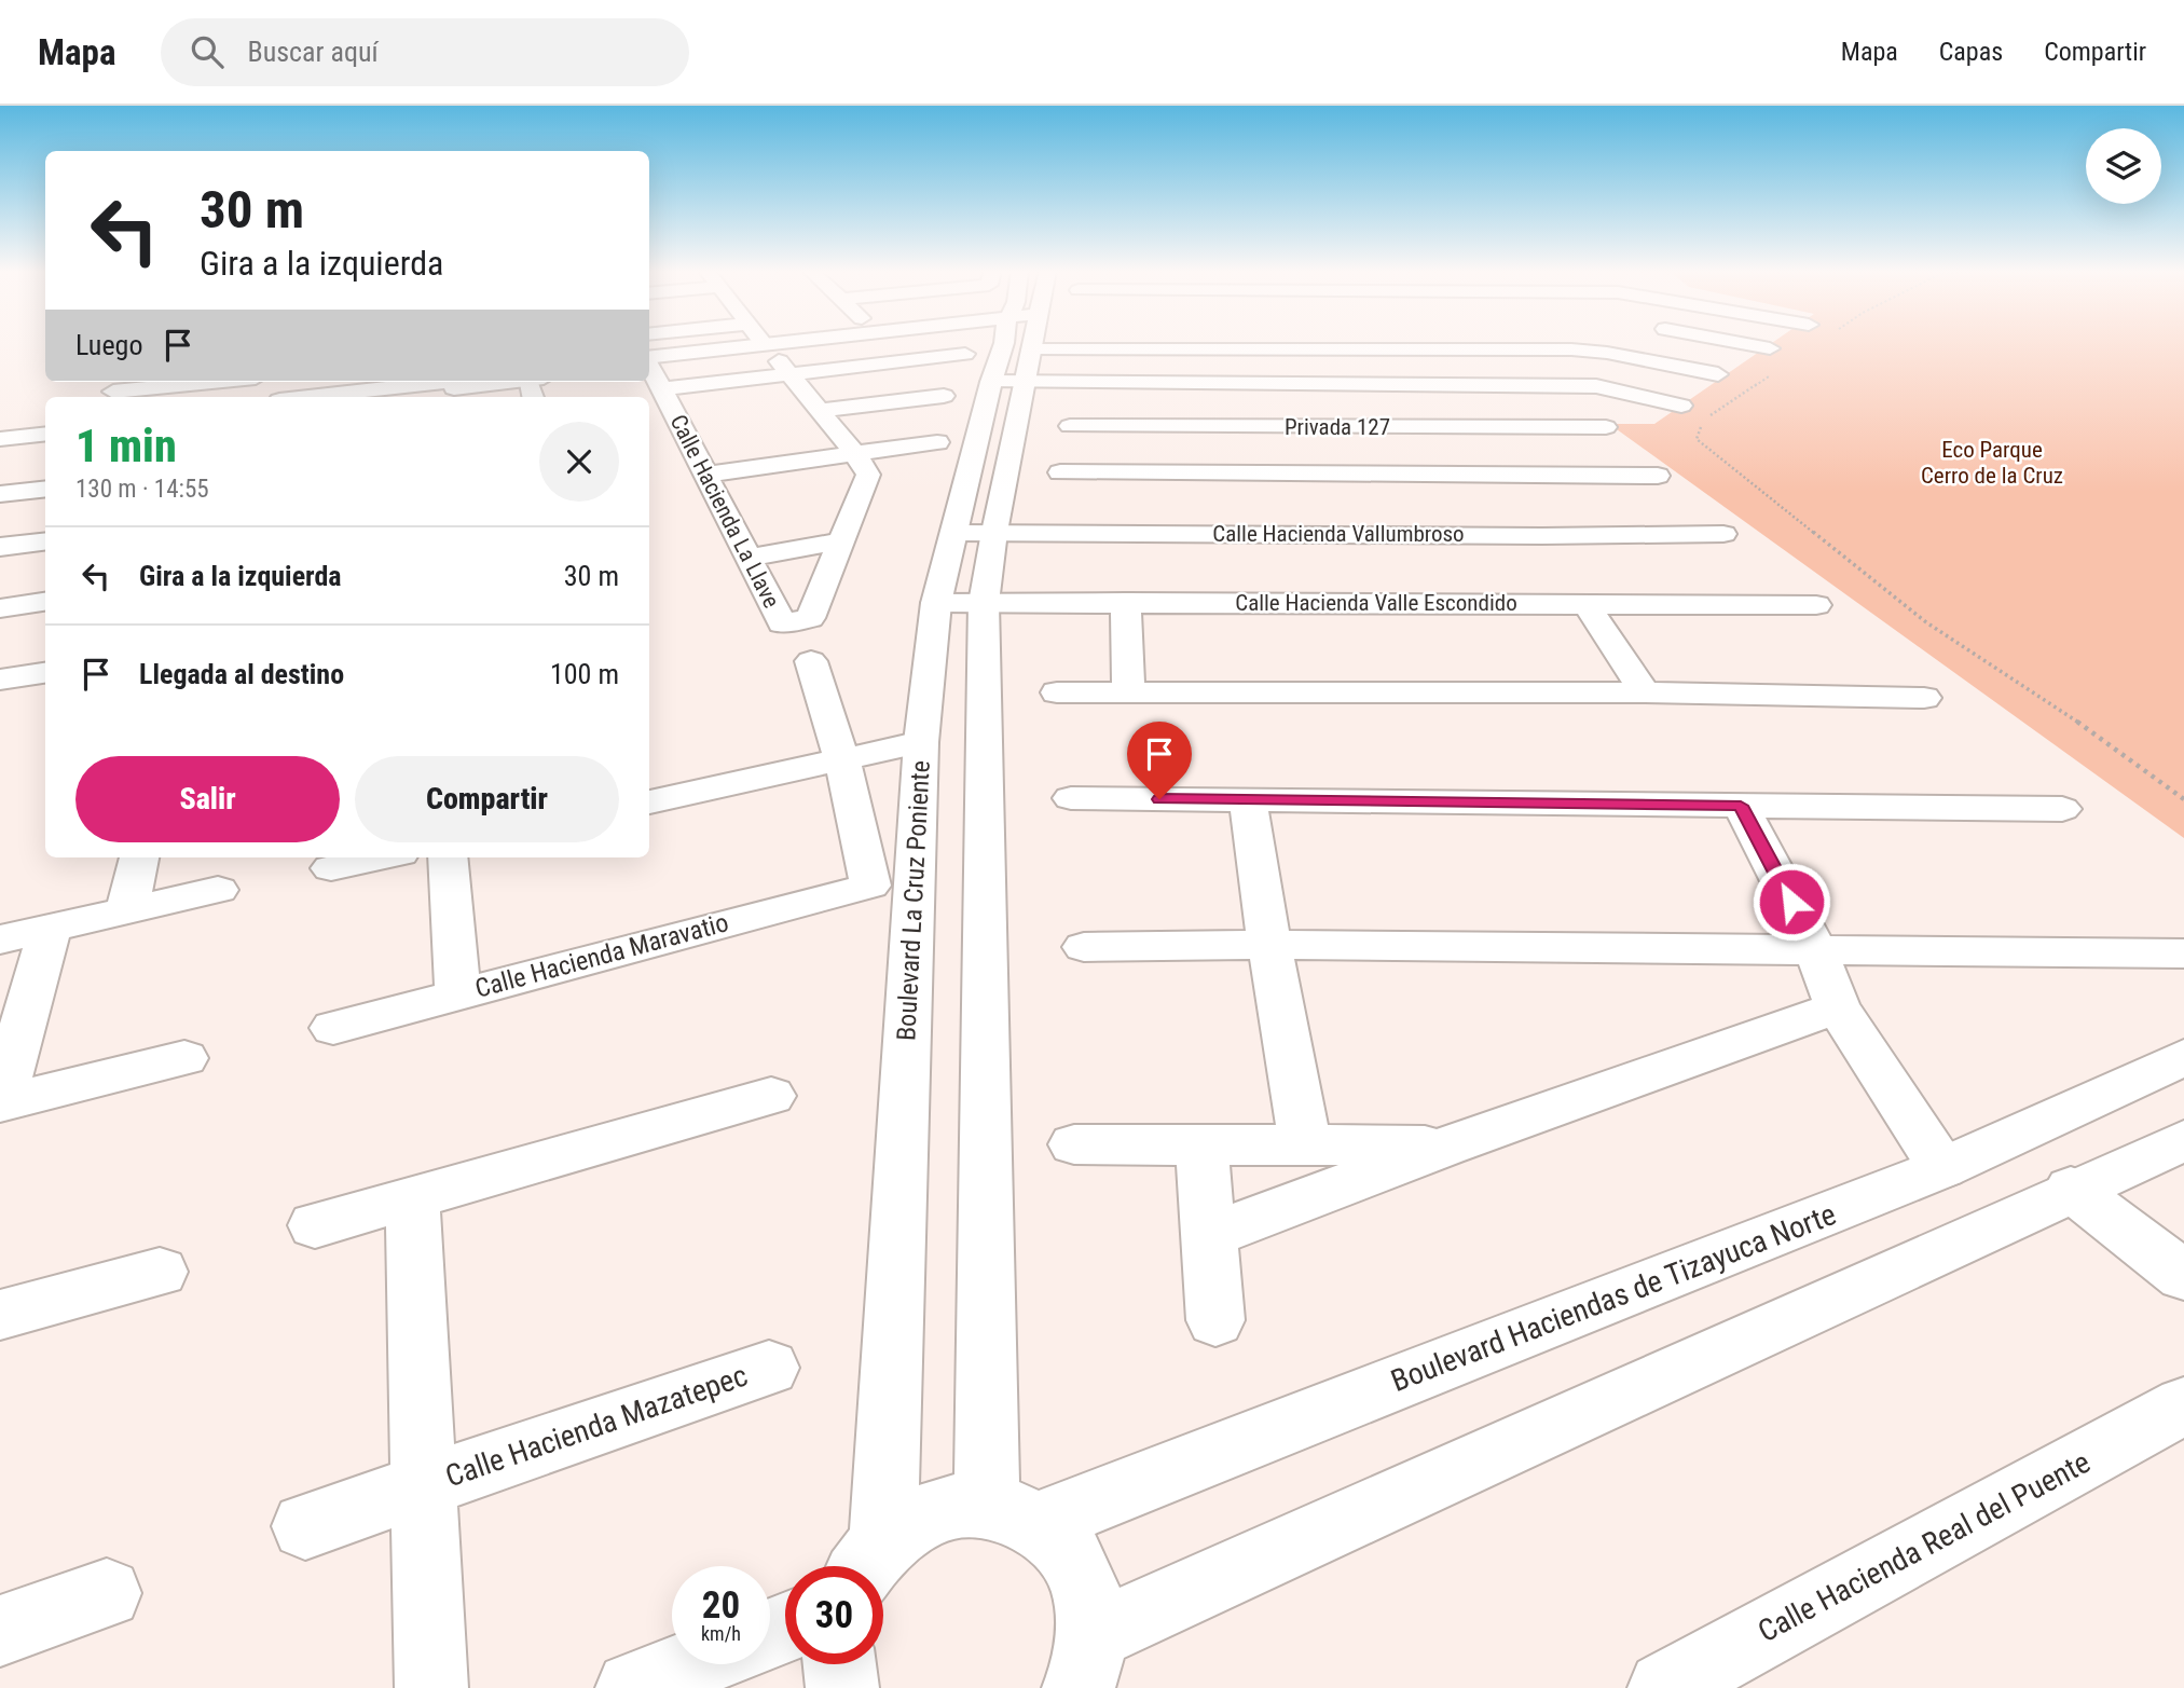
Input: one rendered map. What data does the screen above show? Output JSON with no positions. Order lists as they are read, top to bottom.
{
  "streets": {
    "street": [
      "Privada 127",
      "Calle Hacienda La Llave",
      "Calle Hacienda Vallumbroso",
      "Calle Hacienda Valle Escondido",
      "Boulevard La Cruz Poniente",
      "Calle Hacienda Maravatio",
      "Boulevard Haciendas de Tizayuca Norte",
      "Calle Hacienda Mazatepec",
      "Calle Hacienda Real del Puente"
    ]
  },
  "crossings": [
    ["Calle Hacienda Vallumbroso", "Boulevard La Cruz Poniente"],
    ["Calle Hacienda Valle Escondido", "Boulevard La Cruz Poniente"],
    ["Boulevard La Cruz Poniente", "Boulevard Haciendas de Tizayuca Norte"]
  ],
  "parks": ["Eco Parque Cerro de la Cruz"],
  "page": {
    "header": "Mapa",
    "search": "Buscar aquí",
    "nav": ["Mapa", "Capas", "Compartir"],
    "turn": ["30 m", "Gira a la izquierda"],
    "then": "Luego",
    "heading": ["1 min", "130 m · 14:55"],
    "list": [
      {
        "name": "Gira a la izquierda",
        "value": "30 m"
      },
      {
        "name": "Llegada al destino",
        "value": "100 m"
      }
    ],
    "buttons": ["Salir", "Compartir"],
    "speed": "20 km/h",
    "limit": "30"
  }
}
